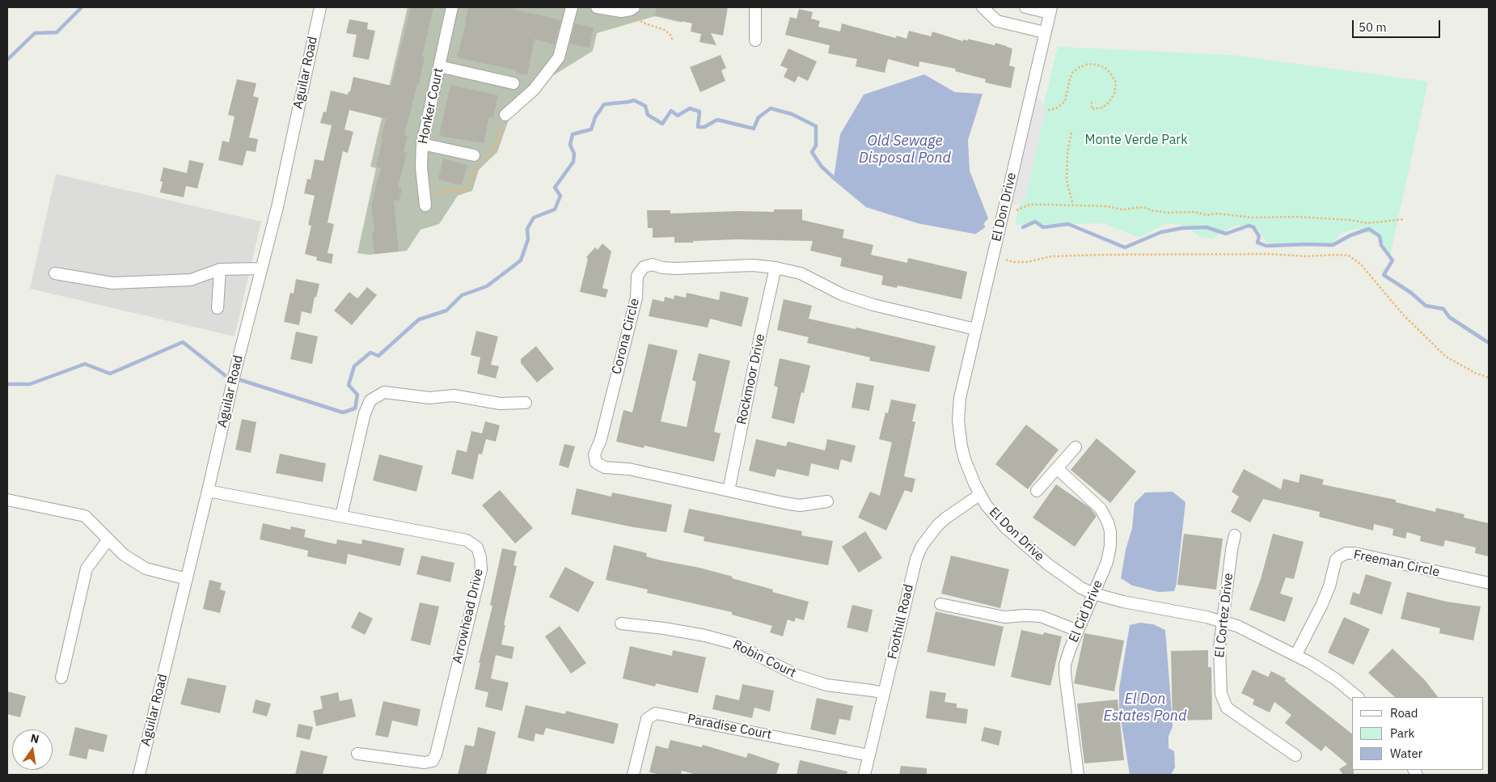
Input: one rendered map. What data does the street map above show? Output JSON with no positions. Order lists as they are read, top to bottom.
{
  "streets": {
    "street": [
      "Aguilar Road",
      "Honker Court",
      "El Don Drive",
      "Corona Circle",
      "Rockmoor Drive",
      "Freeman Circle",
      "El Cid Drive",
      "El Cortez Drive",
      "Arrowhead Drive",
      "Foothill Road",
      "Robin Court",
      "Paradise Court"
    ]
  },
  "crossings": [
    ["Aguilar Road", "Arrowhead Drive"],
    ["El Don Drive", "Corona Circle"],
    ["El Don Drive", "Freeman Circle"],
    ["El Don Drive", "El Cid Drive"],
    ["El Don Drive", "El Cortez Drive"],
    ["El Don Drive", "Foothill Road"],
    ["Corona Circle", "Rockmoor Drive"],
    ["Foothill Road", "Robin Court"],
    ["Foothill Road", "Paradise Court"]
  ],
  "water": ["Old Sewage Disposal Pond", "El Don Estates Pond"],
  "parks": ["Monte Verde Park"],
  "legend": ["Road", "Park", "Water"],
  "scale_bar": "50 m",
  "north": "top"
}
